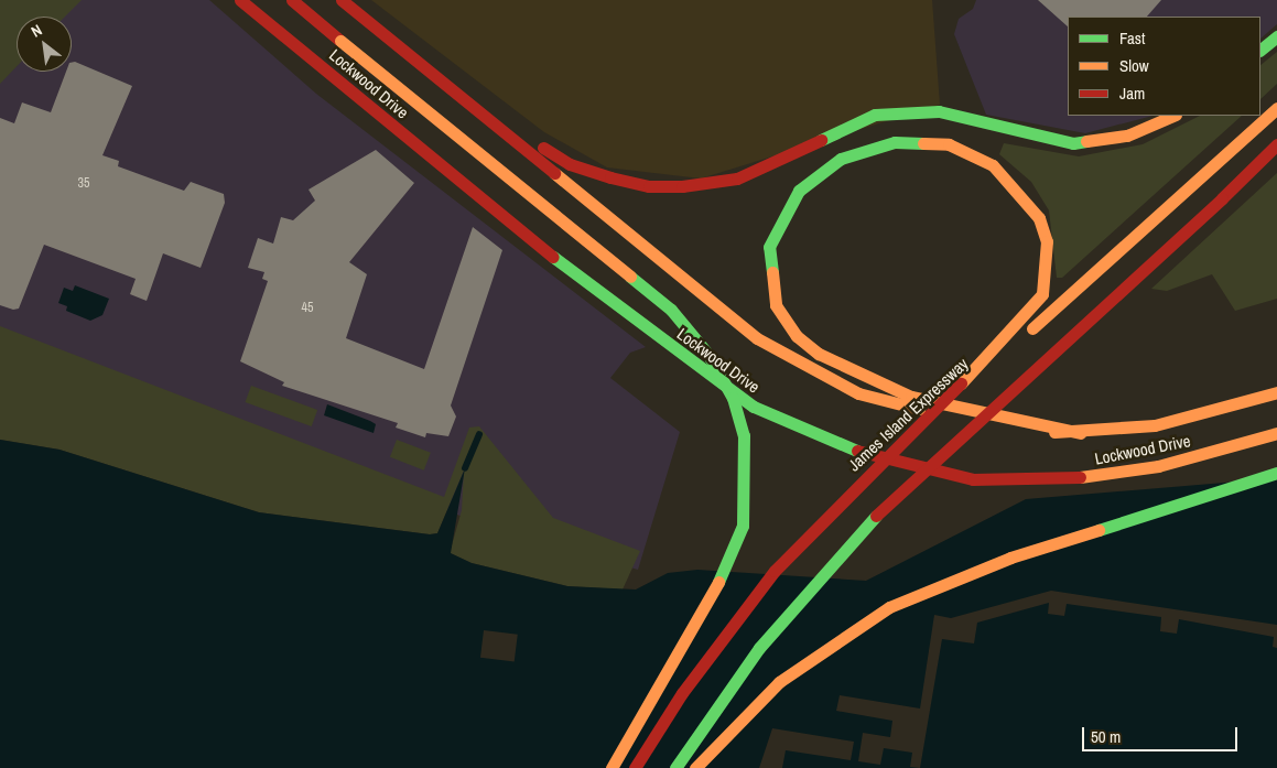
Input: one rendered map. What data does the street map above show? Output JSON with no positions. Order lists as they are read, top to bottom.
{
  "streets": {
    "main road": ["Lockwood Drive", "James Island Expressway"]
  },
  "house_numbers": ["35", "45"],
  "legend": ["Fast", "Slow", "Jam"],
  "scale_bar": "50 m",
  "north": "top left"
}
